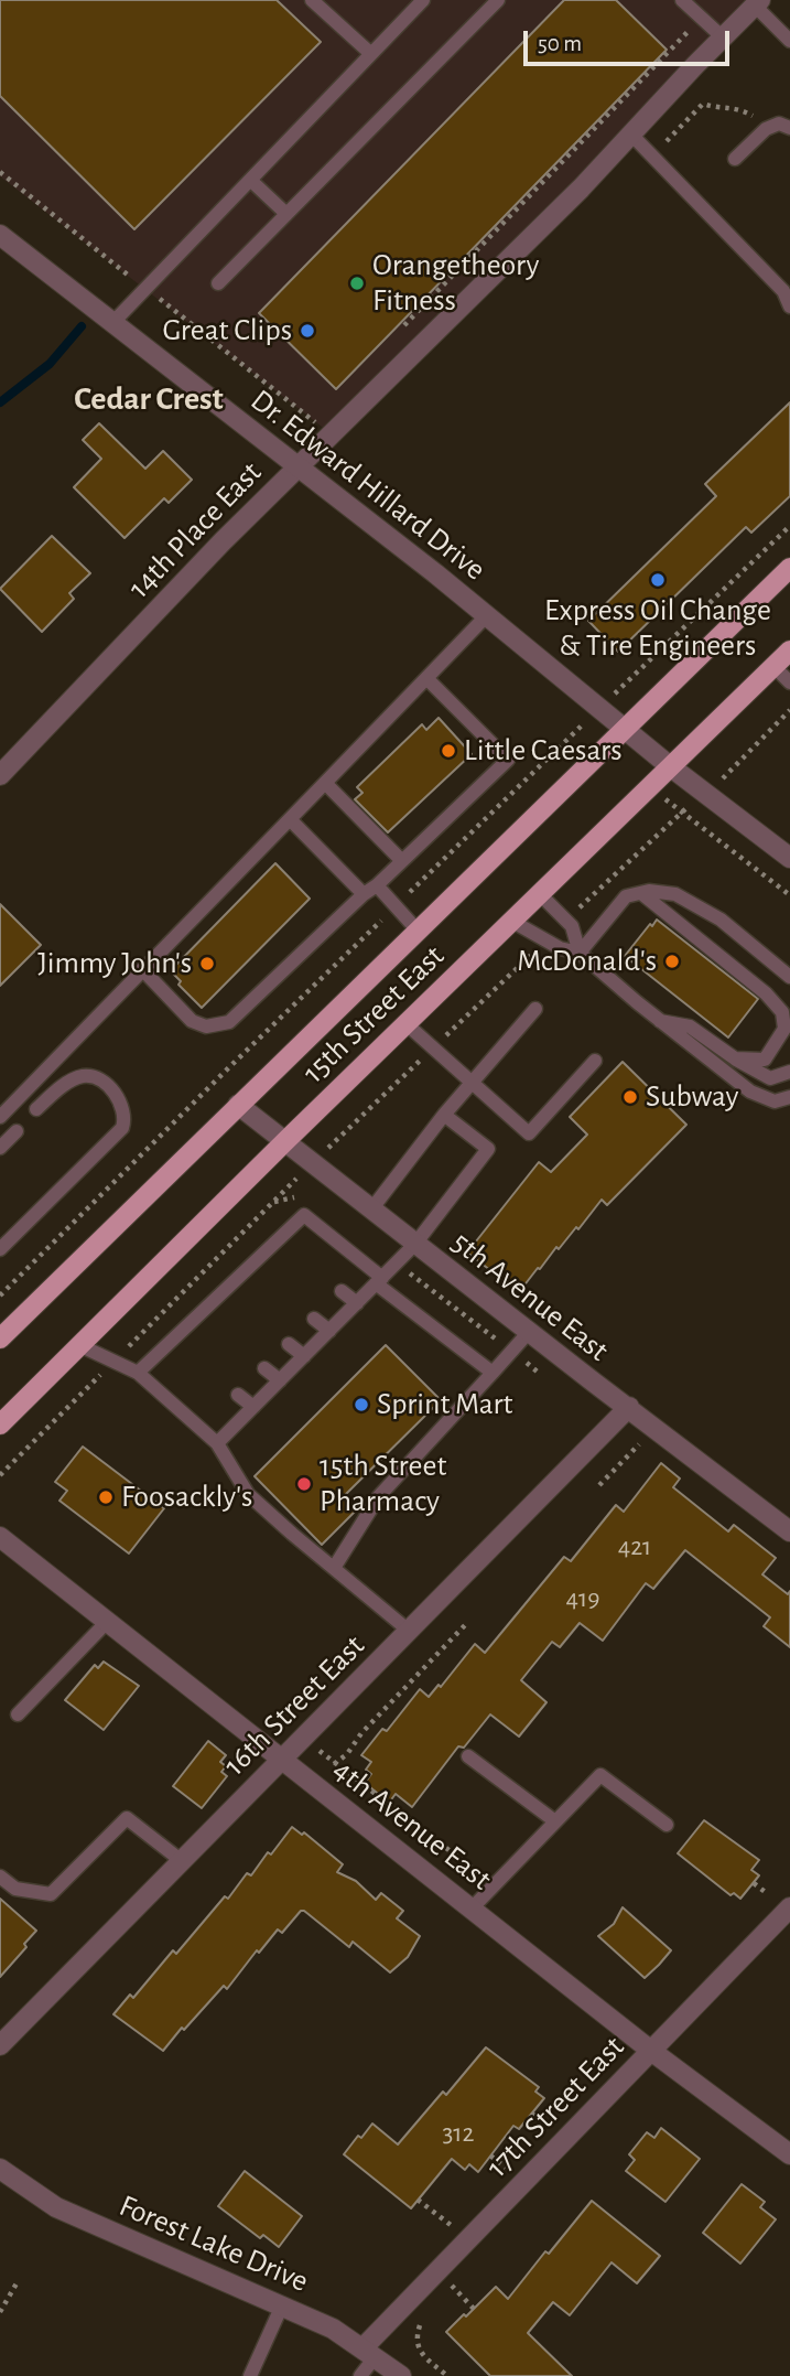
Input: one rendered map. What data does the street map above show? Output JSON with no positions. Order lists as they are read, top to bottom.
{
  "streets": {
    "main road": ["15th Street East"],
    "street": [
      "Dr. Edward Hillard Drive",
      "14th Place East",
      "5th Avenue East",
      "16th Street East",
      "4th Avenue East",
      "17th Street East",
      "Forest Lake Drive"
    ]
  },
  "crossings": [
    ["Dr. Edward Hillard Drive", "14th Place East"],
    ["Dr. Edward Hillard Drive", "15th Street East"],
    ["15th Street East", "5th Avenue East"],
    ["5th Avenue East", "16th Street East"],
    ["16th Street East", "4th Avenue East"],
    ["4th Avenue East", "17th Street East"],
    ["17th Street East", "Forest Lake Drive"]
  ],
  "districts": ["Cedar Crest"],
  "places": [
    "Orangetheory Fitness",
    "Great Clips",
    "Express Oil Change & Tire Engineers",
    "Little Caesars",
    "McDonald's",
    "Jimmy John's",
    "Subway",
    "Sprint Mart",
    "15th Street Pharmacy",
    "Foosackly's"
  ],
  "house_numbers": ["421", "419", "312"],
  "scale_bar": "50 m"
}
